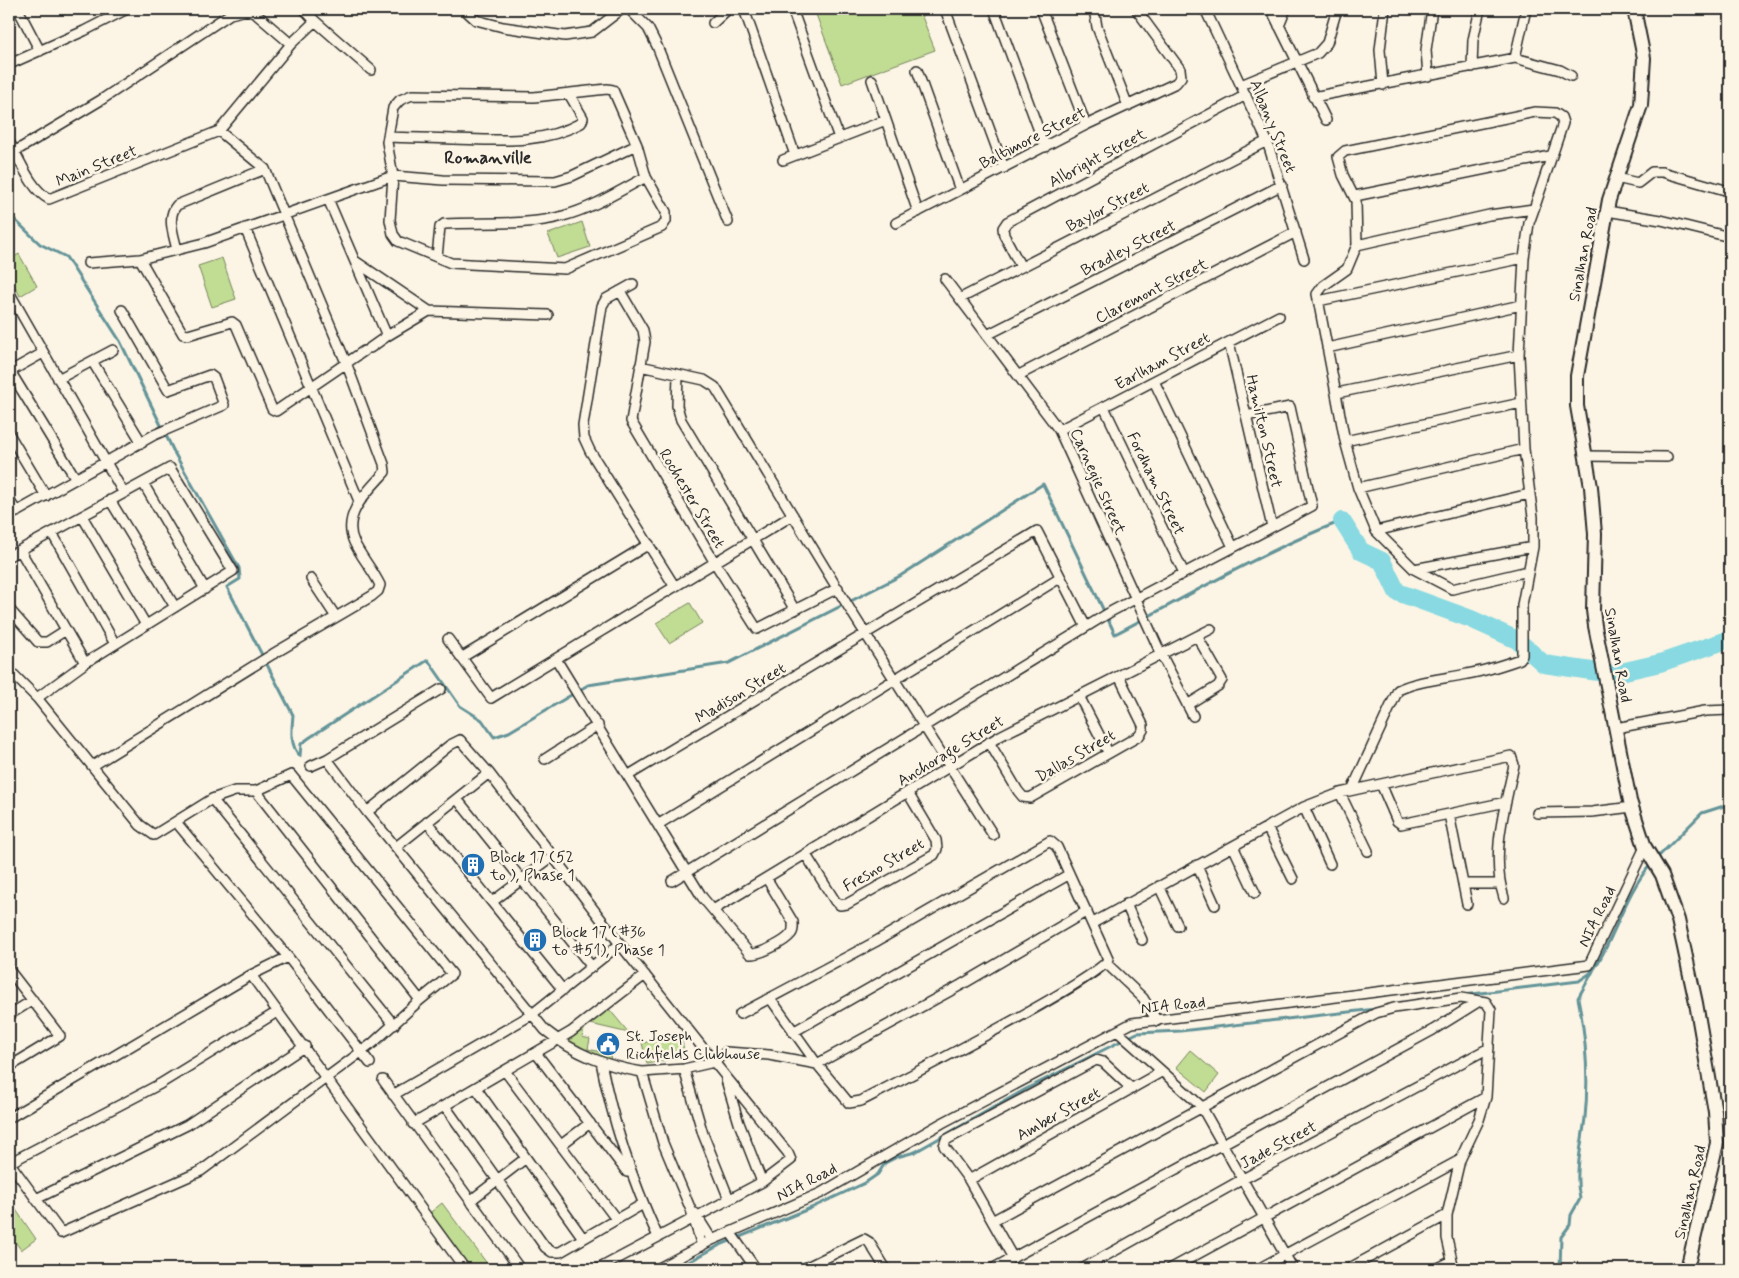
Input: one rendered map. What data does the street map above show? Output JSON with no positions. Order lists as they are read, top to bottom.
{
  "streets": {
    "street": [
      "Albany Street",
      "Baltimore Street",
      "Albright Street",
      "Main Street",
      "Baylor Street",
      "Bradley Street",
      "Sinalhan Road",
      "Claremont Street",
      "Earlham Street",
      "Hamilton Street",
      "Carnegie Street",
      "Fordham Street",
      "Rochester Street",
      "Madison Street",
      "Anchorage Street",
      "Dallas Street",
      "Fresno Street",
      "NIA Road",
      "Amber Street",
      "Jade Street"
    ]
  },
  "crossings": [
    ["Albany Street", "Albright Street"],
    ["Albany Street", "Baylor Street"],
    ["Albany Street", "Bradley Street"],
    ["Albany Street", "Claremont Street"],
    ["Albright Street", "Baylor Street"],
    ["Baylor Street", "Carnegie Street"],
    ["Bradley Street", "Carnegie Street"],
    ["Sinalhan Road", "NIA Road"],
    ["Claremont Street", "Carnegie Street"],
    ["Earlham Street", "Hamilton Street"],
    ["Earlham Street", "Carnegie Street"],
    ["Earlham Street", "Fordham Street"],
    ["Carnegie Street", "Anchorage Street"],
    ["Anchorage Street", "Dallas Street"],
    ["Anchorage Street", "Fresno Street"]
  ],
  "districts": ["Romanville"],
  "places": {
    "building": ["Block 17 (52 to ), Phase 1", "Block 17 (#36 to #51), Phase 1"],
    "public building": ["St. Joseph Richfields Clubhouse"]
  }
}
